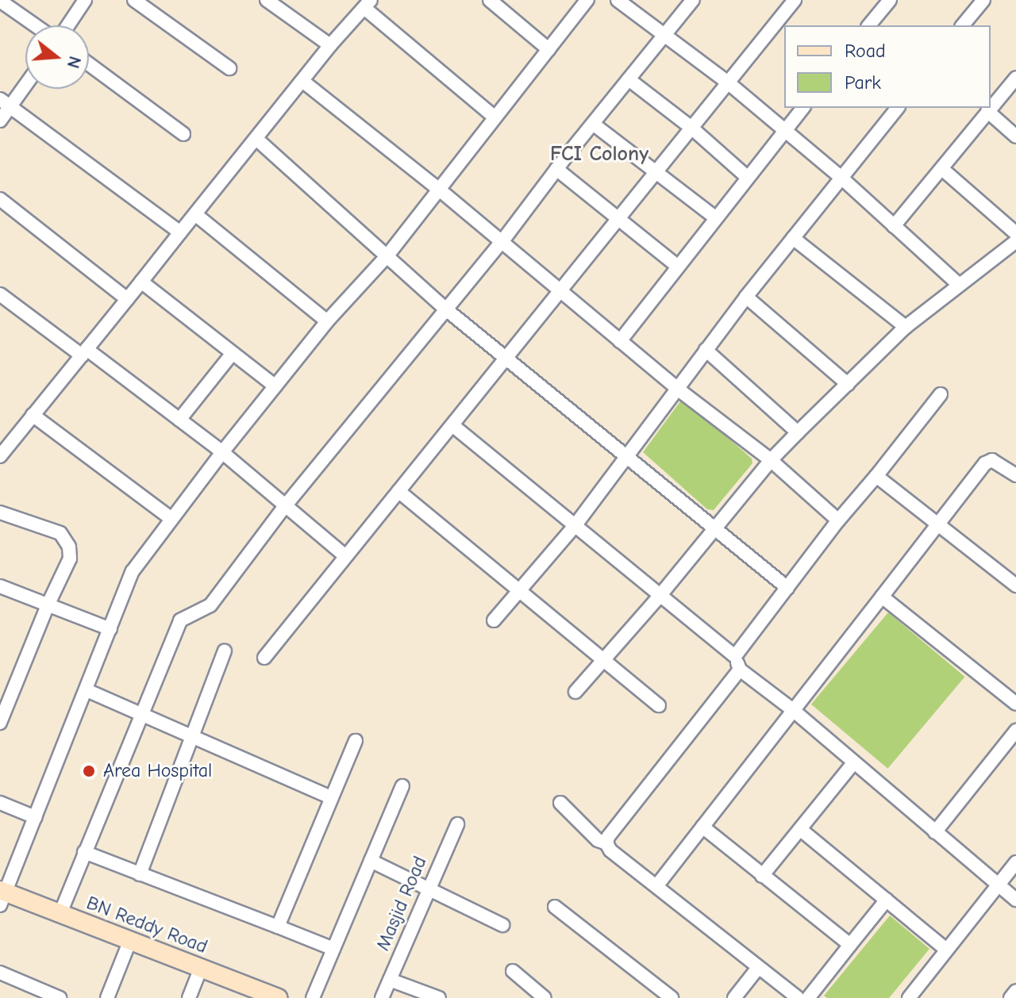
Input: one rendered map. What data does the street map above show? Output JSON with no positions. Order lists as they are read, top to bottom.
{
  "streets": {
    "street": ["Masjid Road", "BN Reddy Road"]
  },
  "districts": ["FCI Colony"],
  "places": ["Area Hospital"],
  "legend": ["Road", "Park"],
  "north": "right"
}
